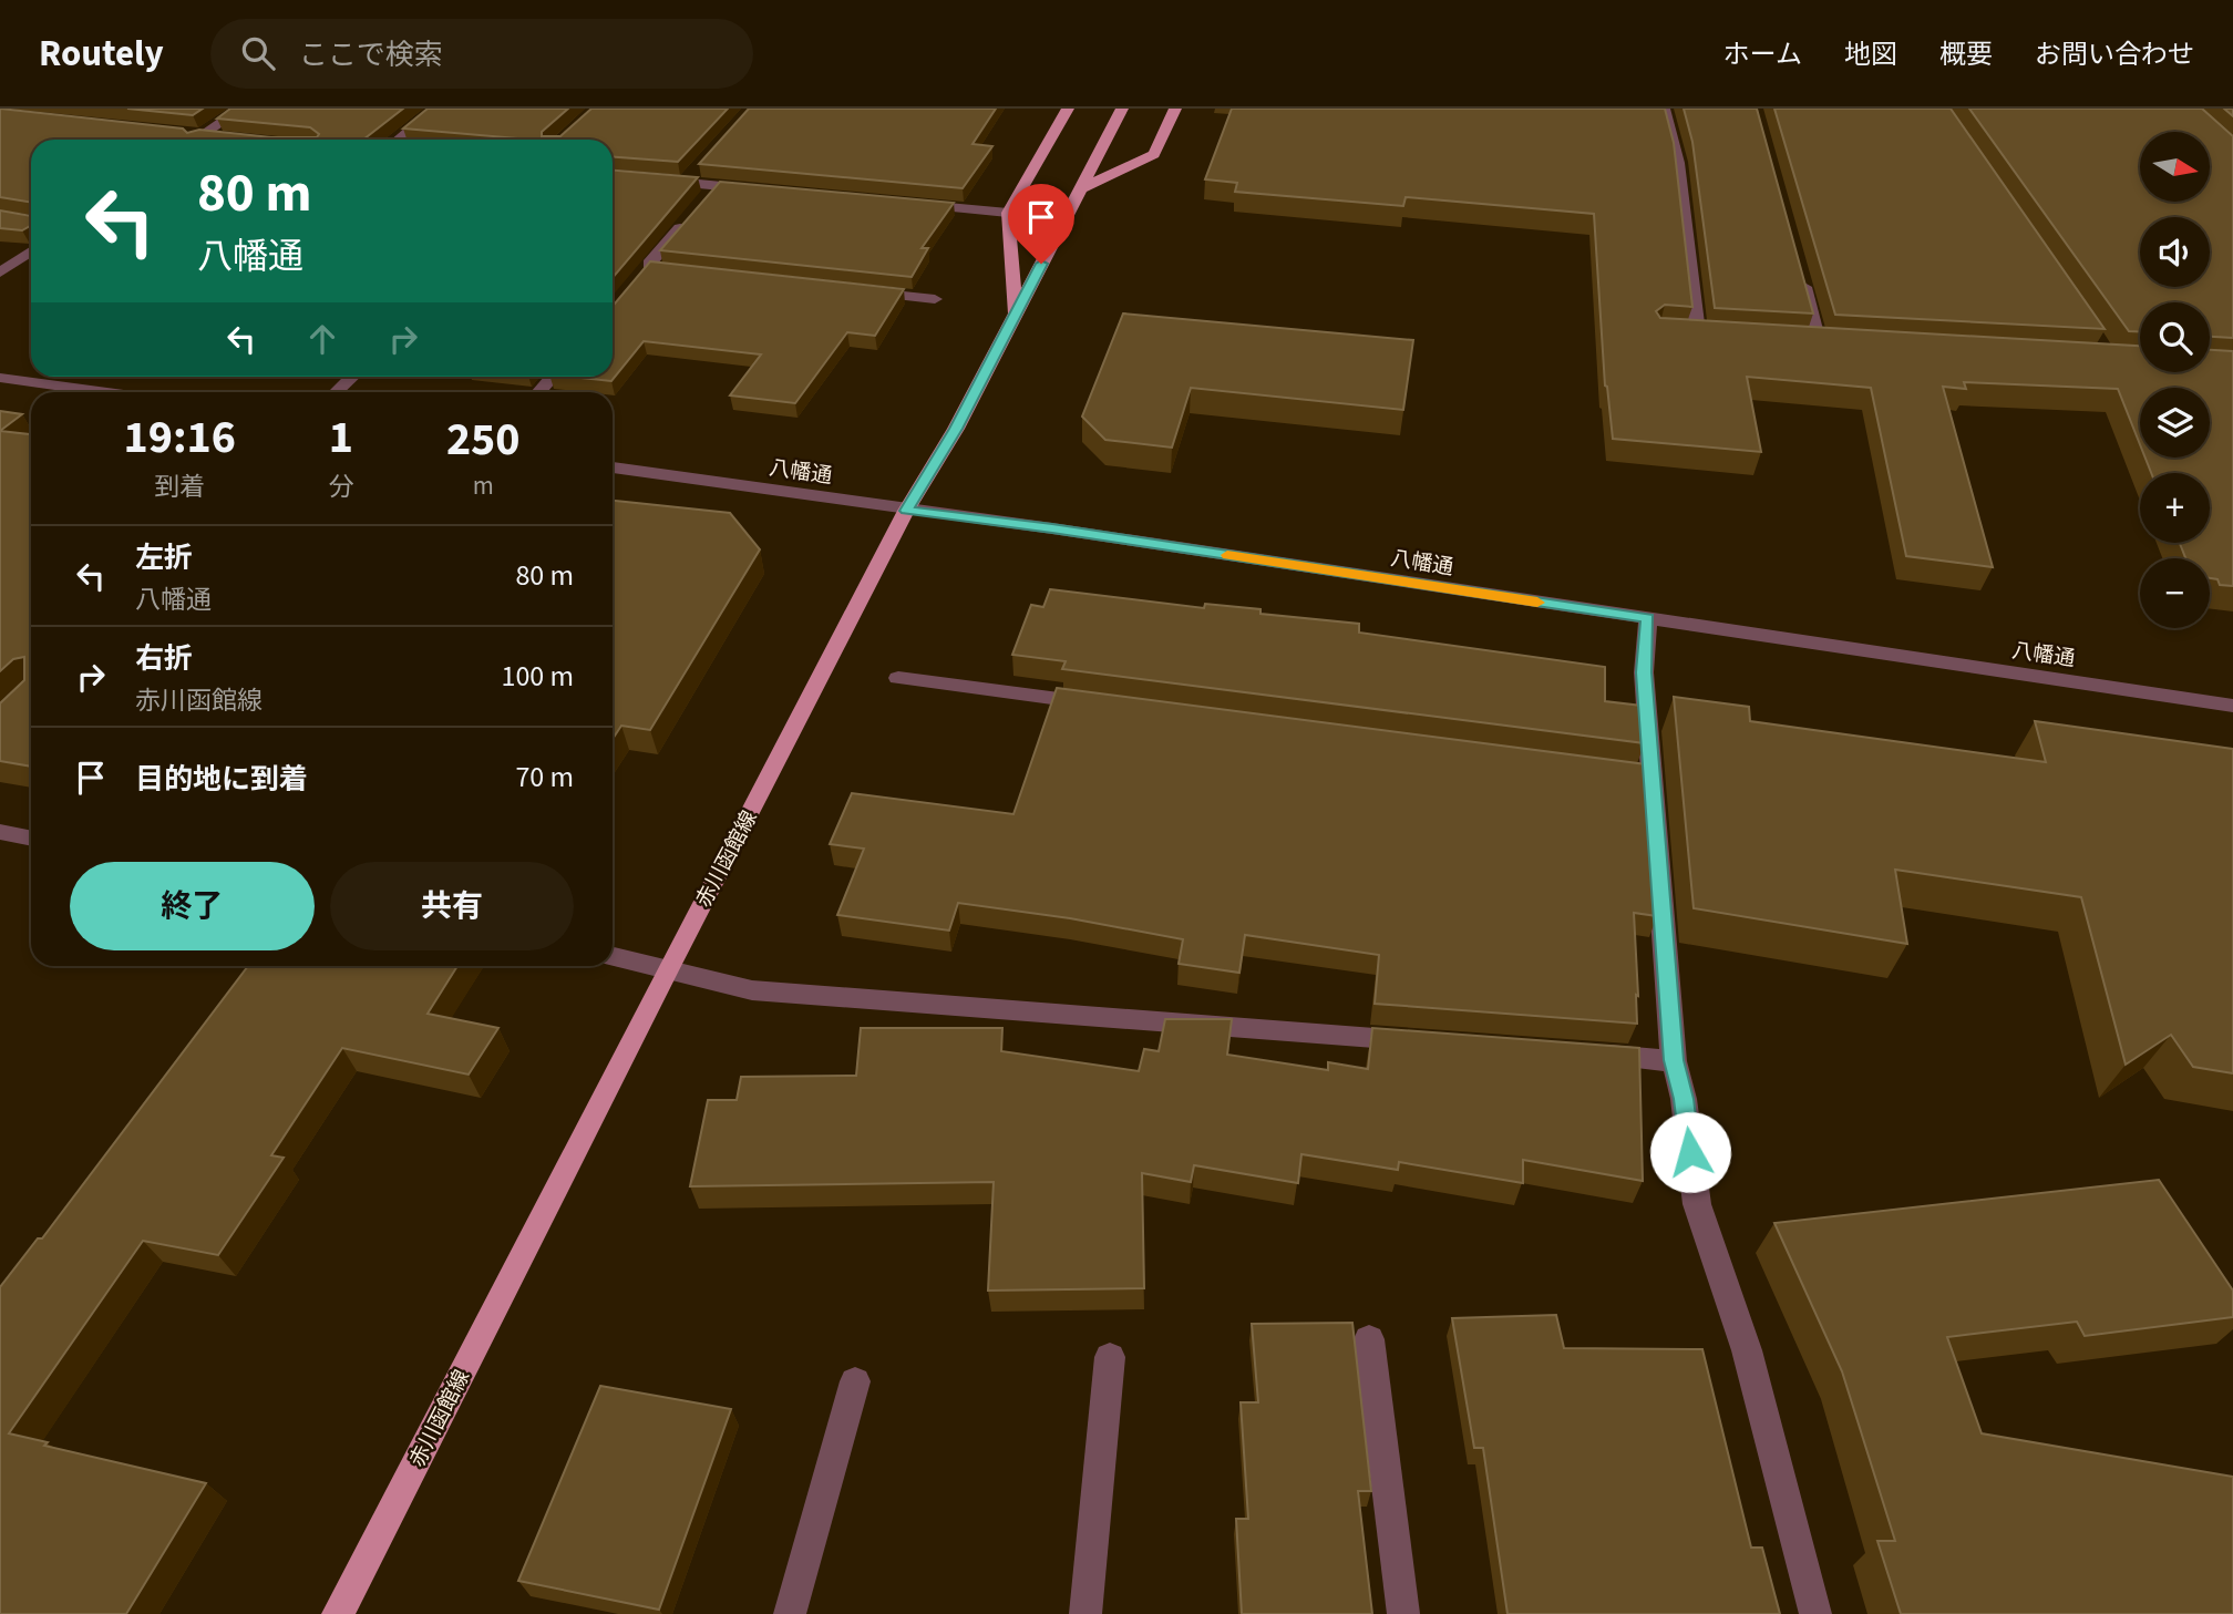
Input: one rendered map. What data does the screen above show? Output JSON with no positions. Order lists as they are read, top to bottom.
{
  "streets": {
    "main road": ["赤川函館線"],
    "street": ["八幡通"]
  },
  "crossings": [
    ["八幡通", "赤川函館線"]
  ],
  "north": "right",
  "page": {
    "header": "Routely",
    "search": "ここで検索",
    "nav": [
      "ホーム",
      "地図",
      "概要",
      "お問い合わせ"
    ],
    "map_buttons": ["+", "−"],
    "turn": ["80 m", "八幡通"],
    "eta": [
      "19:16",
      "到着",
      "1",
      "分",
      "250",
      "m"
    ],
    "list": [
      {
        "name": "左折",
        "note": "八幡通",
        "value": "80 m"
      },
      {
        "name": "右折",
        "note": "赤川函館線",
        "value": "100 m"
      },
      {
        "name": "目的地に到着",
        "value": "70 m"
      }
    ],
    "buttons": ["終了", "共有"]
  }
}
